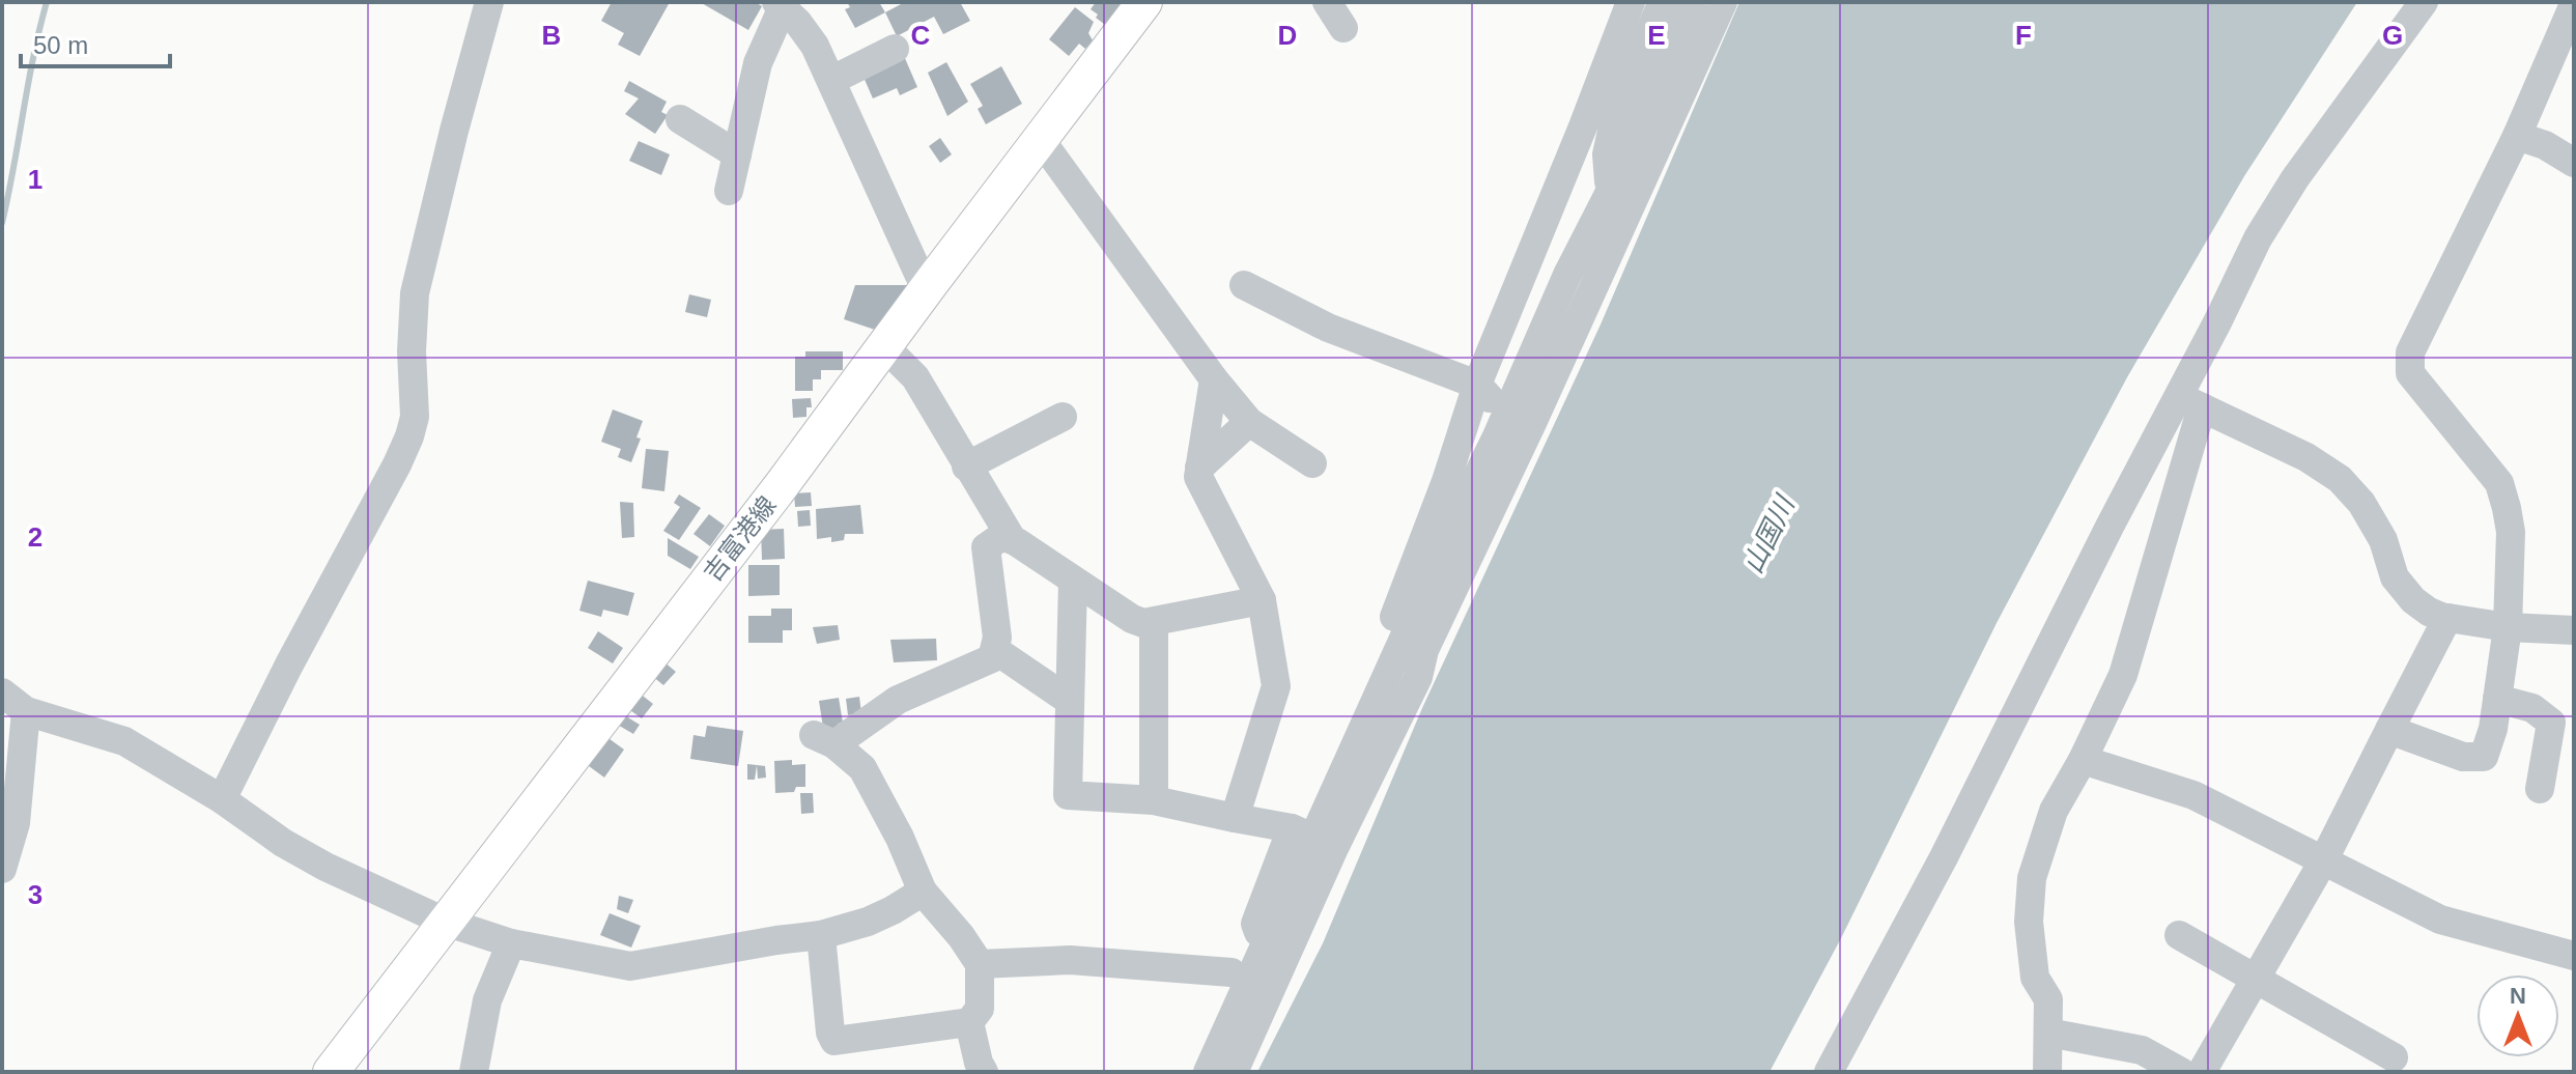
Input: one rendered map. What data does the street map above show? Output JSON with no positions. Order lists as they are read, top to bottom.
{
  "streets": {
    "main road": ["吉富港線"]
  },
  "water": ["山国川"],
  "scale_bar": "50 m",
  "north": "top",
  "grid": {
    "columns": [
      "B",
      "C",
      "D",
      "E",
      "F",
      "G"
    ],
    "rows": ["1", "2", "3"]
  }
}
